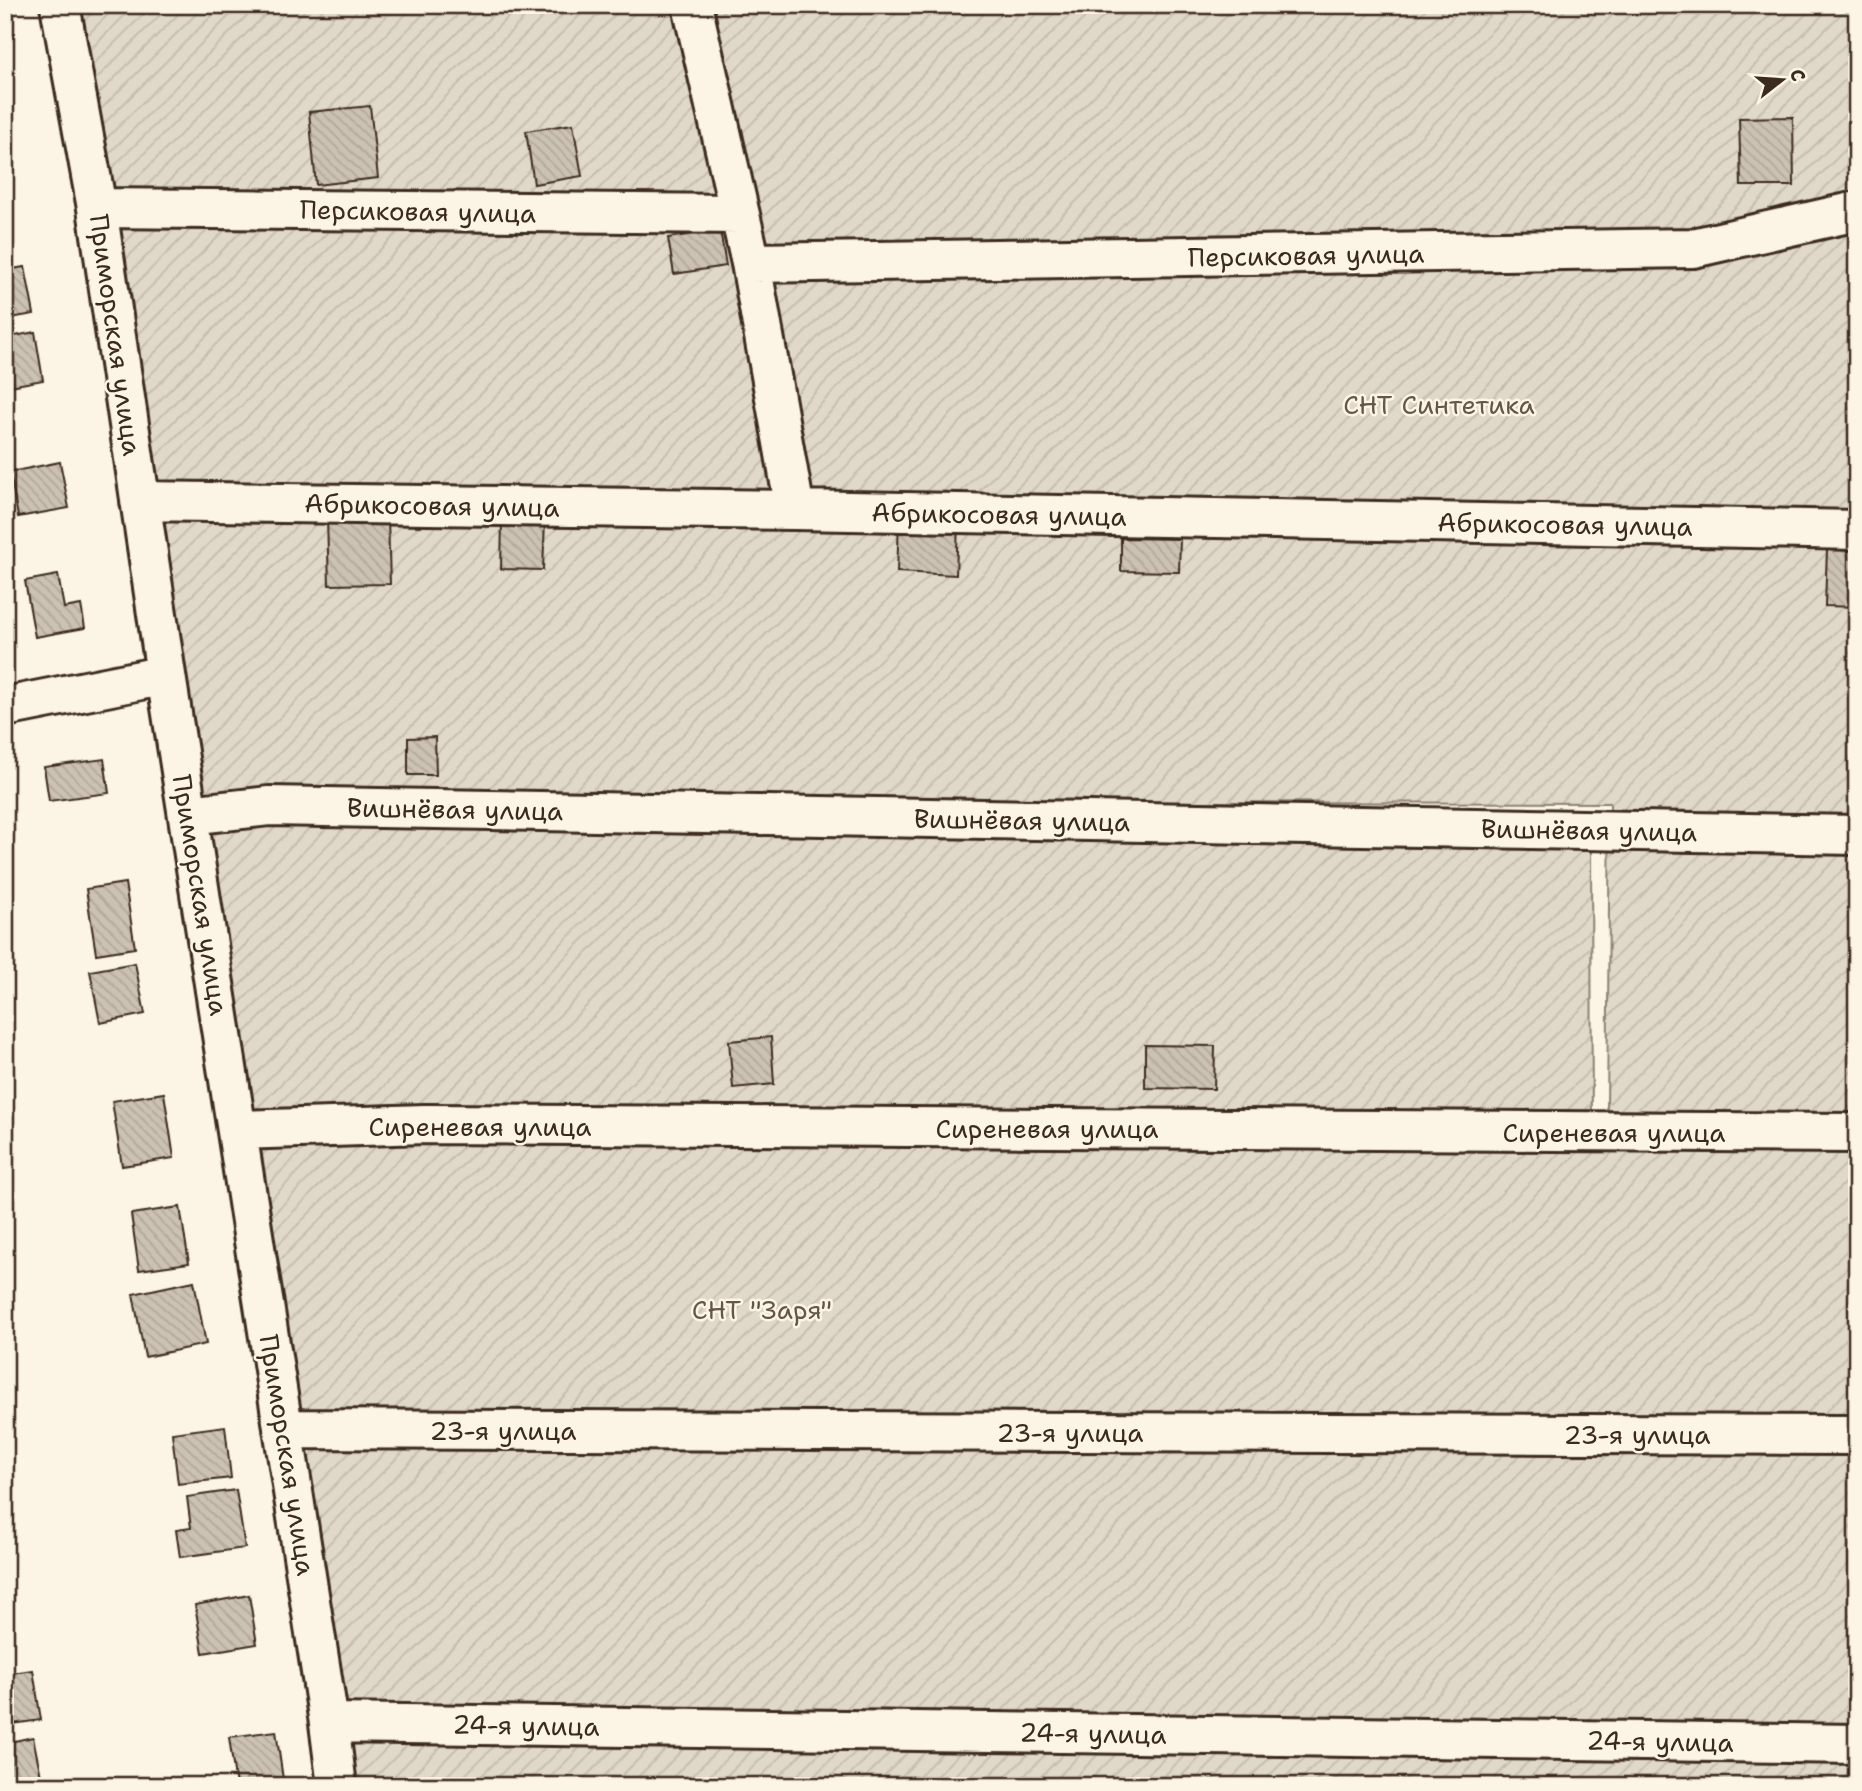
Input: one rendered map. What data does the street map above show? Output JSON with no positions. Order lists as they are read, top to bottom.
{
  "streets": {
    "street": [
      "Персиковая улица",
      "Приморская улица",
      "Абрикосовая улица",
      "Вишнёвая улица",
      "Сиреневая улица",
      "23-я улица",
      "24-я улица"
    ]
  },
  "crossings": [
    ["Персиковая улица", "Приморская улица"],
    ["Приморская улица", "Абрикосовая улица"],
    ["Приморская улица", "Вишнёвая улица"],
    ["Приморская улица", "Сиреневая улица"],
    ["Приморская улица", "23-я улица"],
    ["Приморская улица", "24-я улица"]
  ],
  "parks": ["СНТ Синтетика", "СНТ \"Заря\""],
  "north": "right"
}
